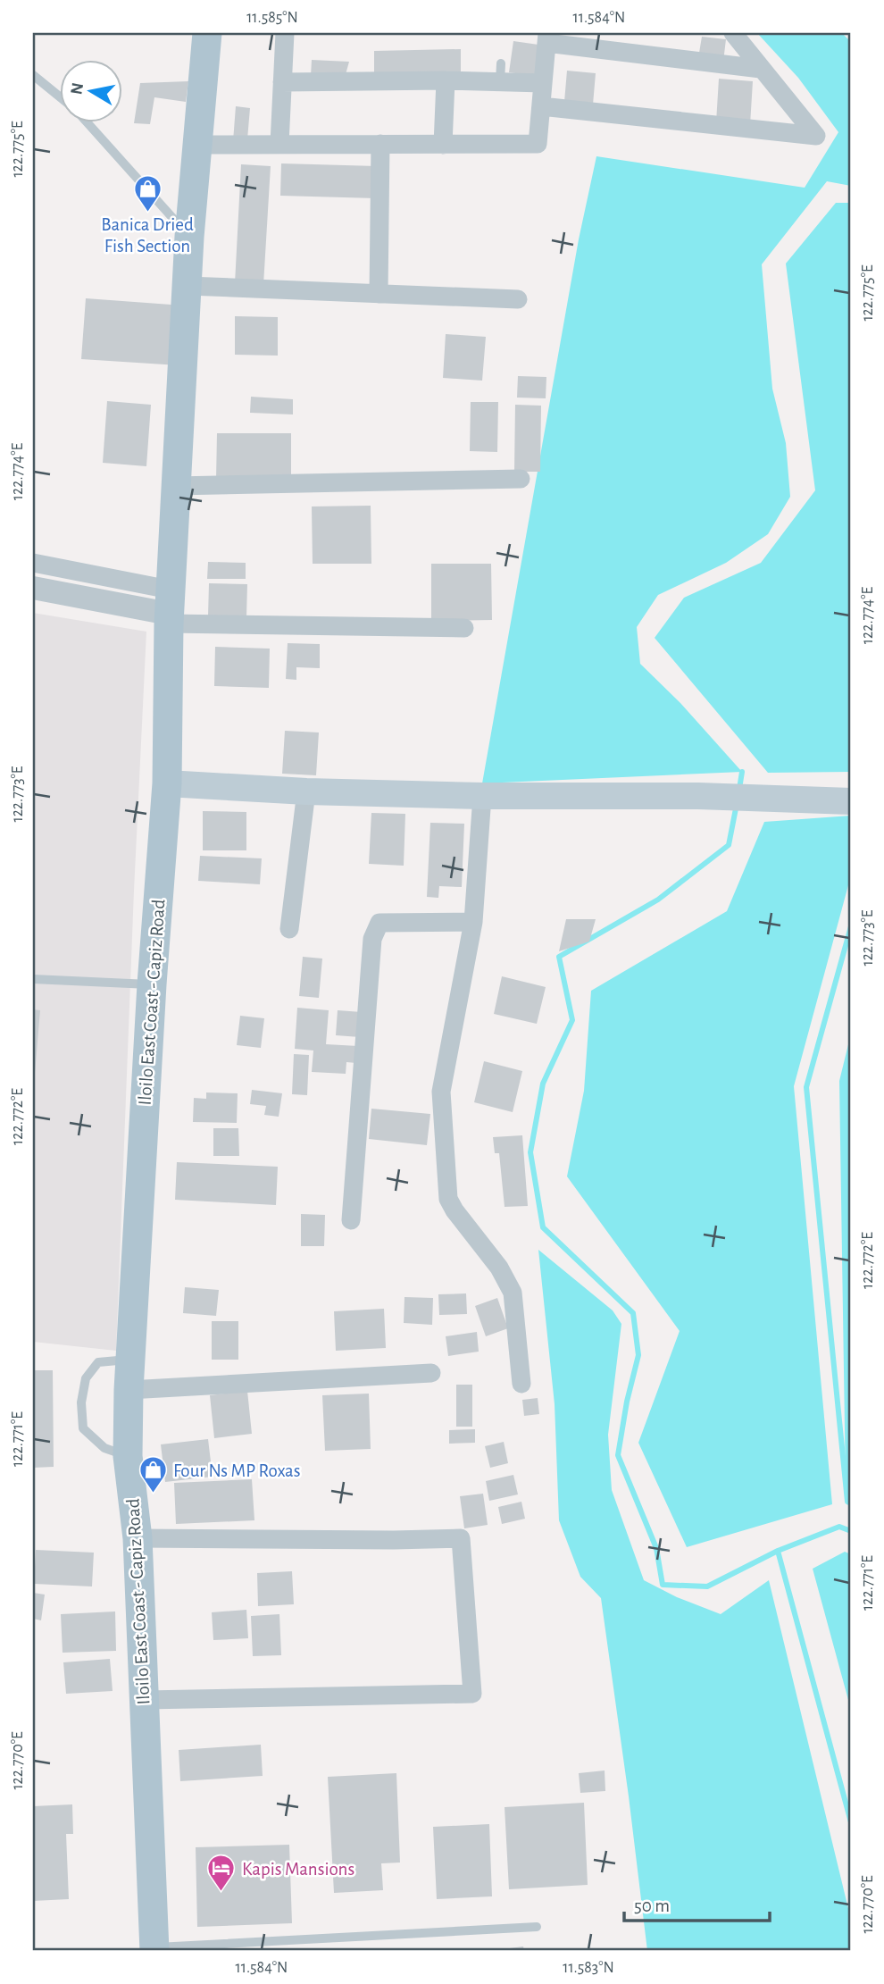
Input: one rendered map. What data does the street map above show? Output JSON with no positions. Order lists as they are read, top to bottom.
{
  "streets": {
    "main road": ["Iloilo East Coast - Capiz Road"]
  },
  "places": {
    "shop": ["Banica Dried Fish Section", "Four Ns MP Roxas"],
    "hotel": ["Kapis Mansions"]
  },
  "scale_bar": "50 m",
  "north": "left",
  "coordinates": [
    "11.585°N",
    "11.584°N",
    "122.775°E",
    "122.774°E",
    "122.773°E",
    "122.772°E",
    "122.771°E",
    "122.770°E",
    "11.583°N"
  ]
}
